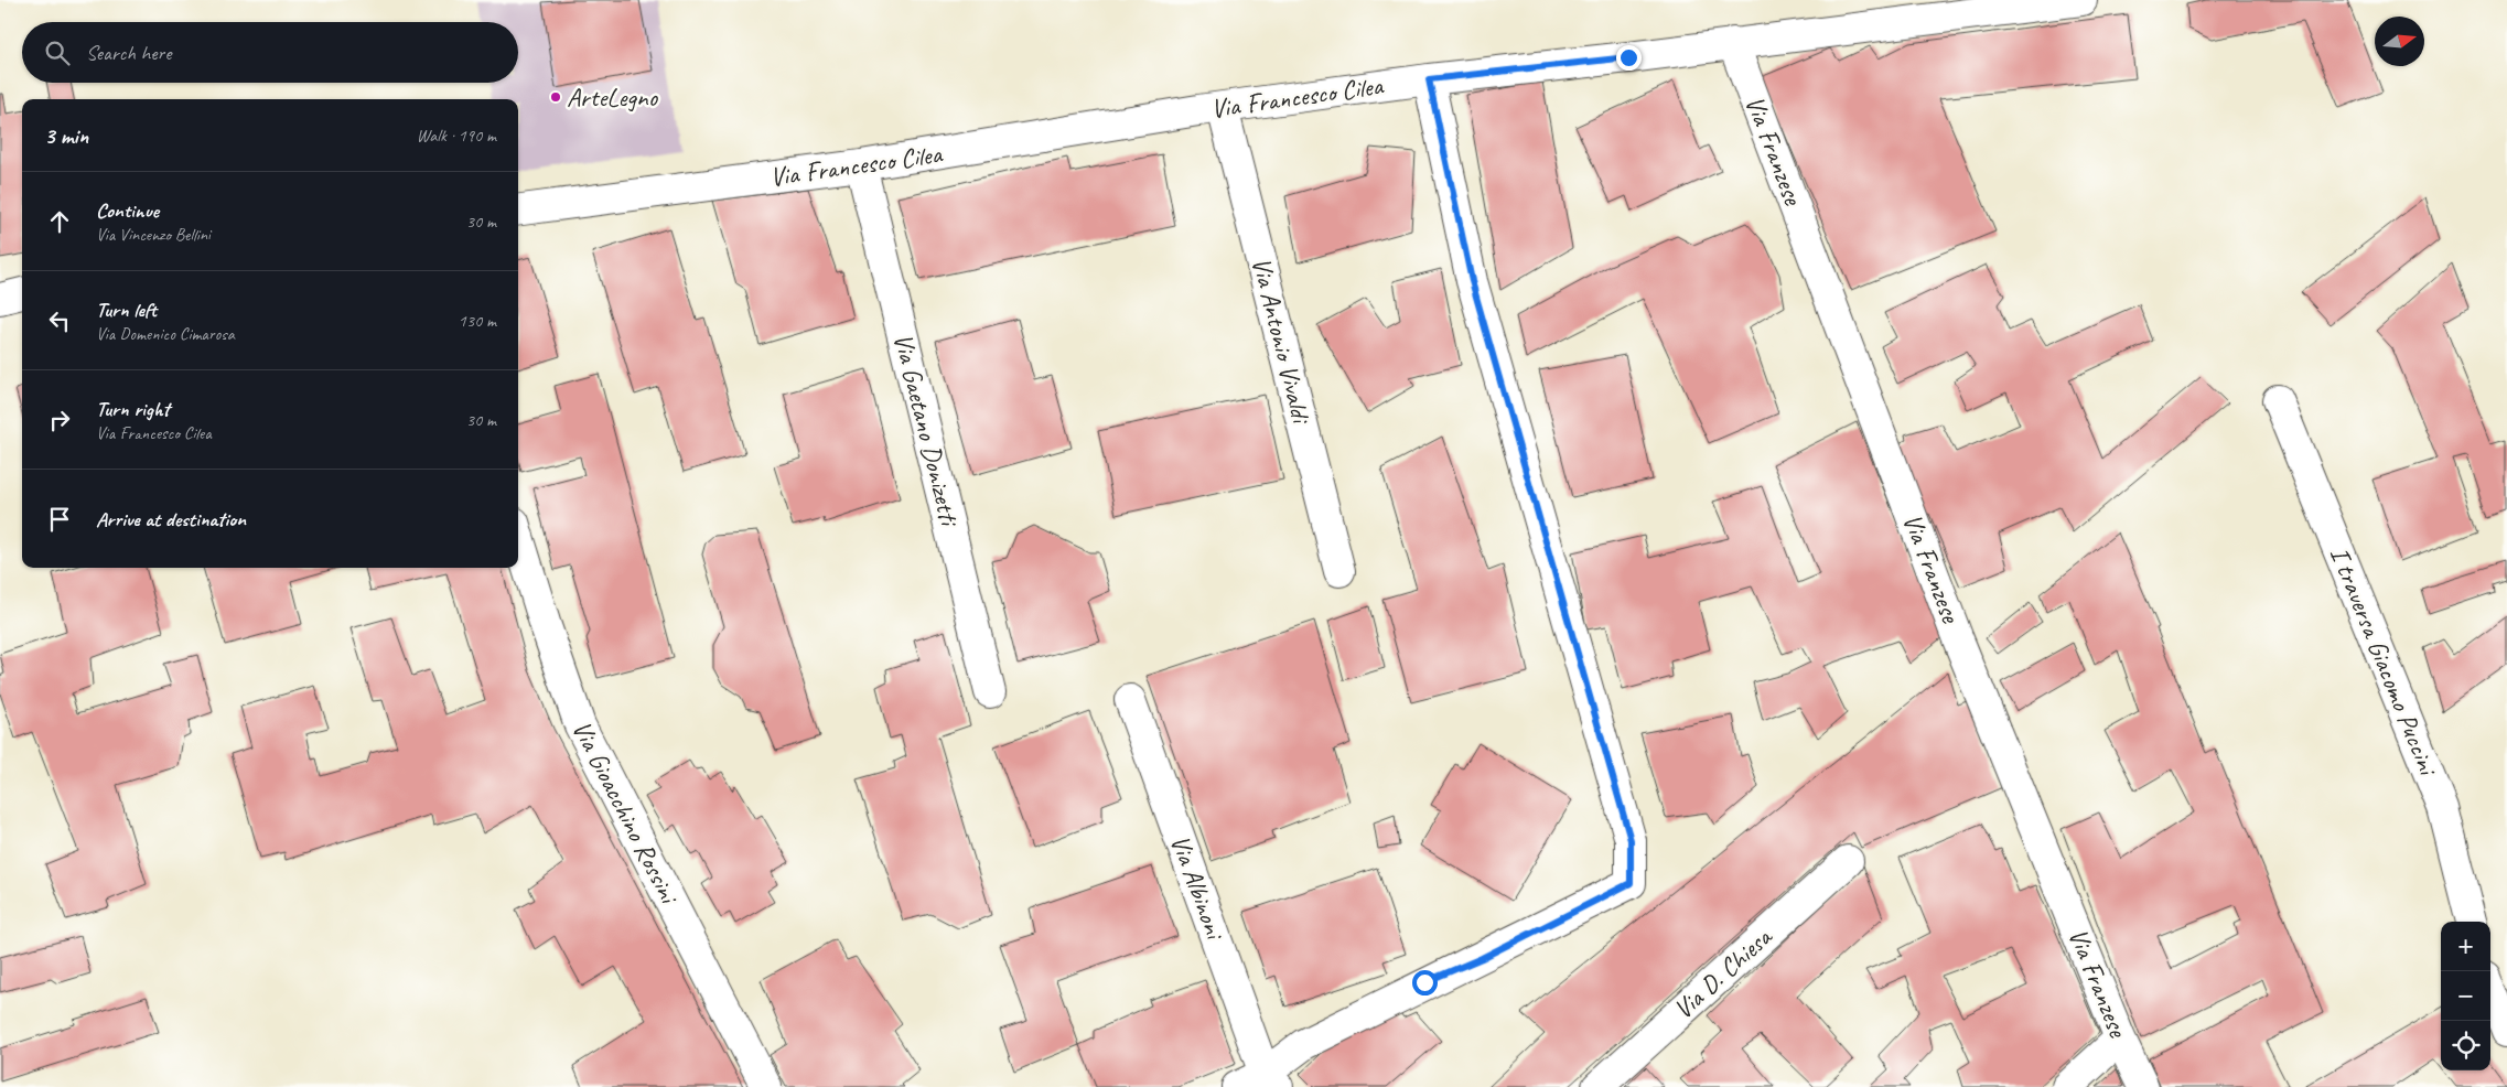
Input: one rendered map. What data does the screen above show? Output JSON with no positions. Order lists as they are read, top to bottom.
{
  "streets": {
    "street": [
      "Via Francesco Cilea",
      "Via Franzese",
      "Via Antonio Vivaldi",
      "Via Gaetano Donizetti",
      "I traversa Giacomo Puccini",
      "Via Gioacchino Rossini",
      "Via Albinoni",
      "Via D. Chiesa"
    ]
  },
  "crossings": [
    ["Via Francesco Cilea", "Via Franzese"],
    ["Via Francesco Cilea", "Via Antonio Vivaldi"],
    ["Via Francesco Cilea", "Via Gaetano Donizetti"]
  ],
  "places": ["ArteLegno"],
  "north": "right",
  "page": {
    "search": "Search here",
    "heading": ["3 min", "Walk · 190 m"],
    "list": [
      ["Continue", "Via Vincenzo Bellini", "30 m"],
      ["Turn left", "Via Domenico Cimarosa", "130 m"],
      ["Turn right", "Via Francesco Cilea", "30 m"],
      "Arrive at destination"
    ],
    "map_buttons": ["+", "−"]
  }
}
